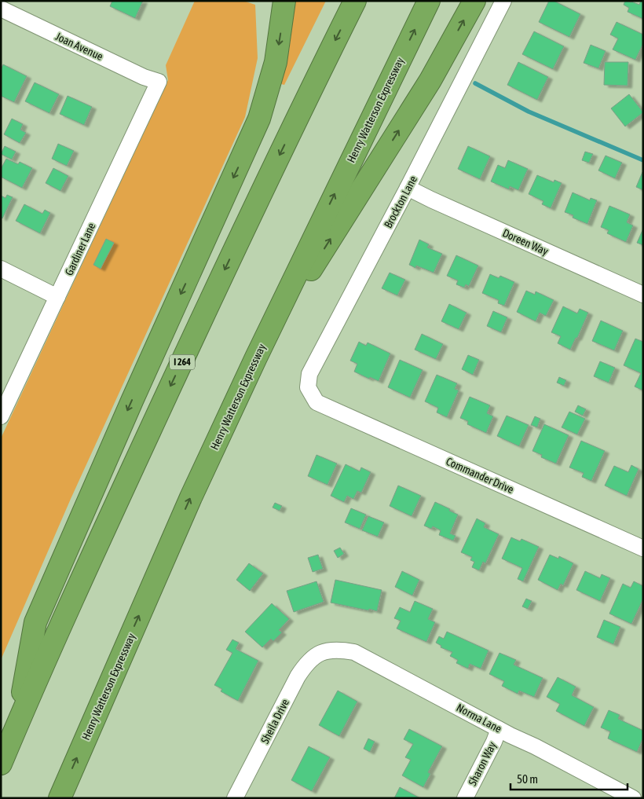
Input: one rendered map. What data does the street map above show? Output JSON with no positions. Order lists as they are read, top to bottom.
{
  "streets": {
    "highway": ["Henry Watterson Expressway", "I 264"],
    "street": [
      "Joan Avenue",
      "Brockton Lane",
      "Doreen Way",
      "Gardiner Lane",
      "Commander Drive",
      "Norma Lane",
      "Sheila Drive",
      "Sharon Way"
    ]
  },
  "crossings": [
    ["Joan Avenue", "Gardiner Lane"],
    ["Brockton Lane", "Doreen Way"],
    ["Brockton Lane", "Commander Drive"],
    ["Norma Lane", "Sheila Drive"],
    ["Norma Lane", "Sharon Way"]
  ],
  "scale_bar": "50 m"
}
